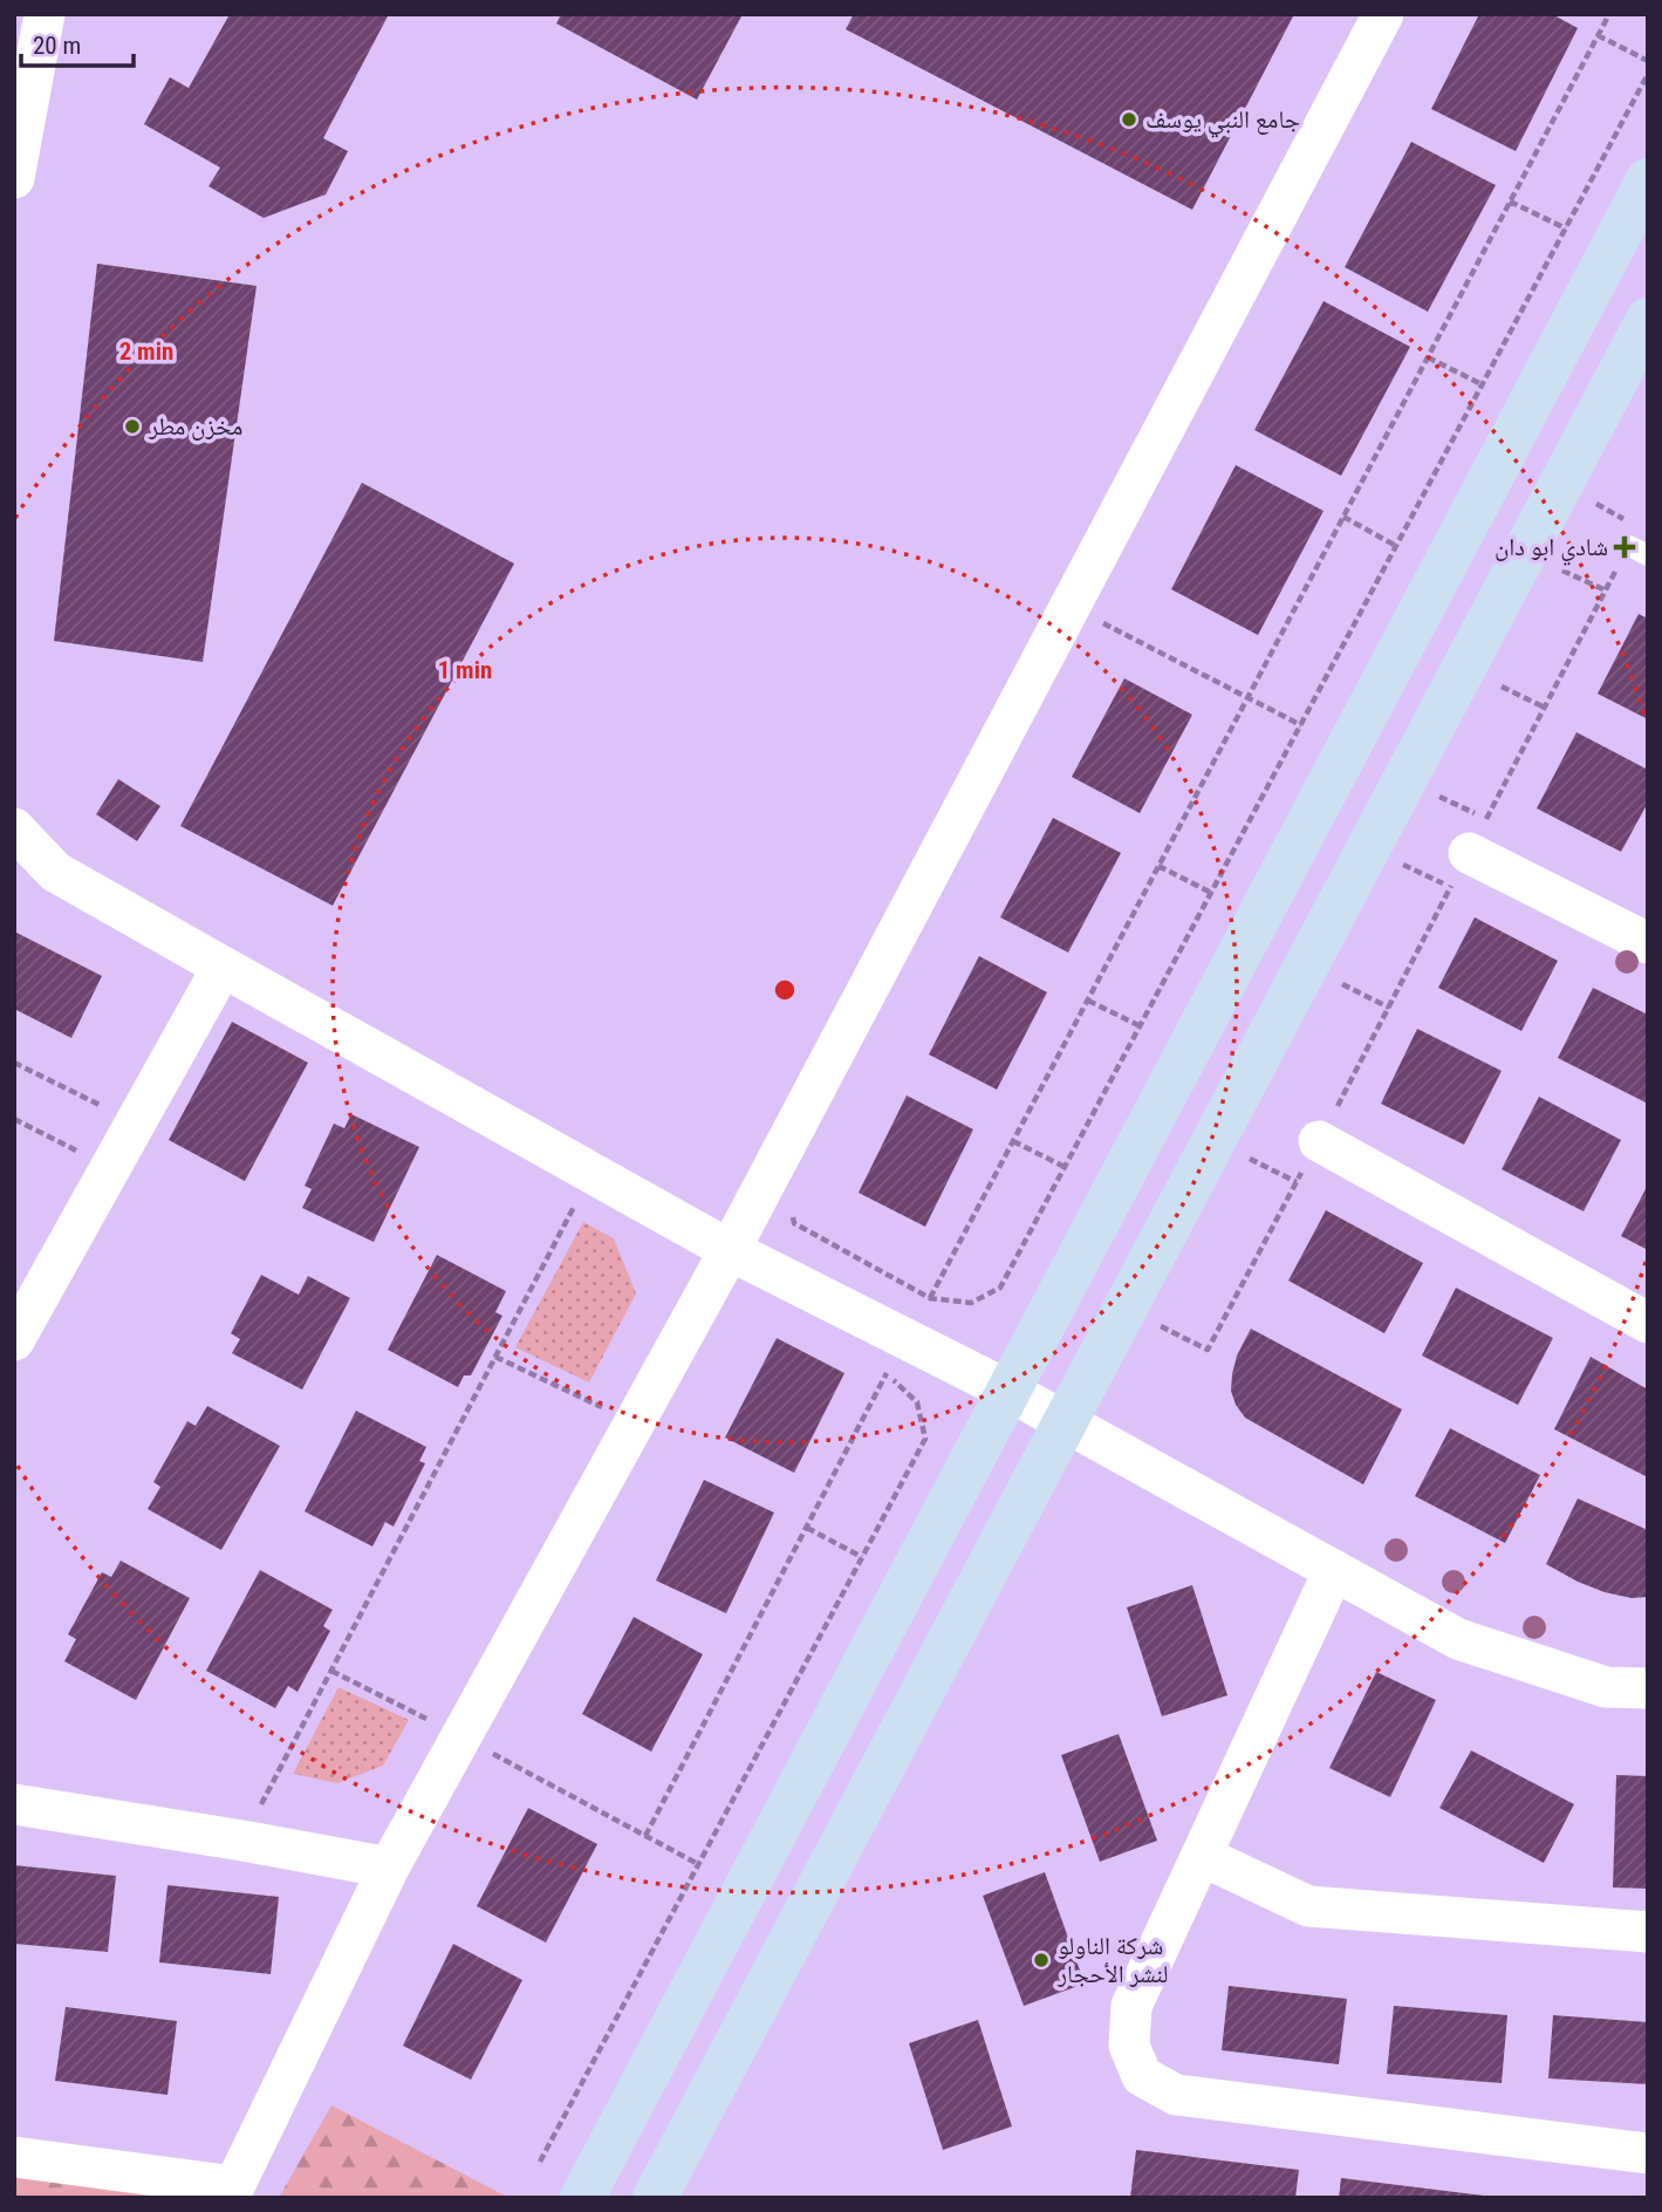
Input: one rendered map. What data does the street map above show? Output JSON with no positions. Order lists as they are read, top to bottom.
{
  "places": {
    "other": ["جامع النبي يوسف", "مخزن مطر", "شركة الناولو لنشر الأحجار"],
    "health": ["شادي ابو دان"]
  },
  "scale_bar": "20 m",
  "rings": ["2 min", "1 min"]
}
